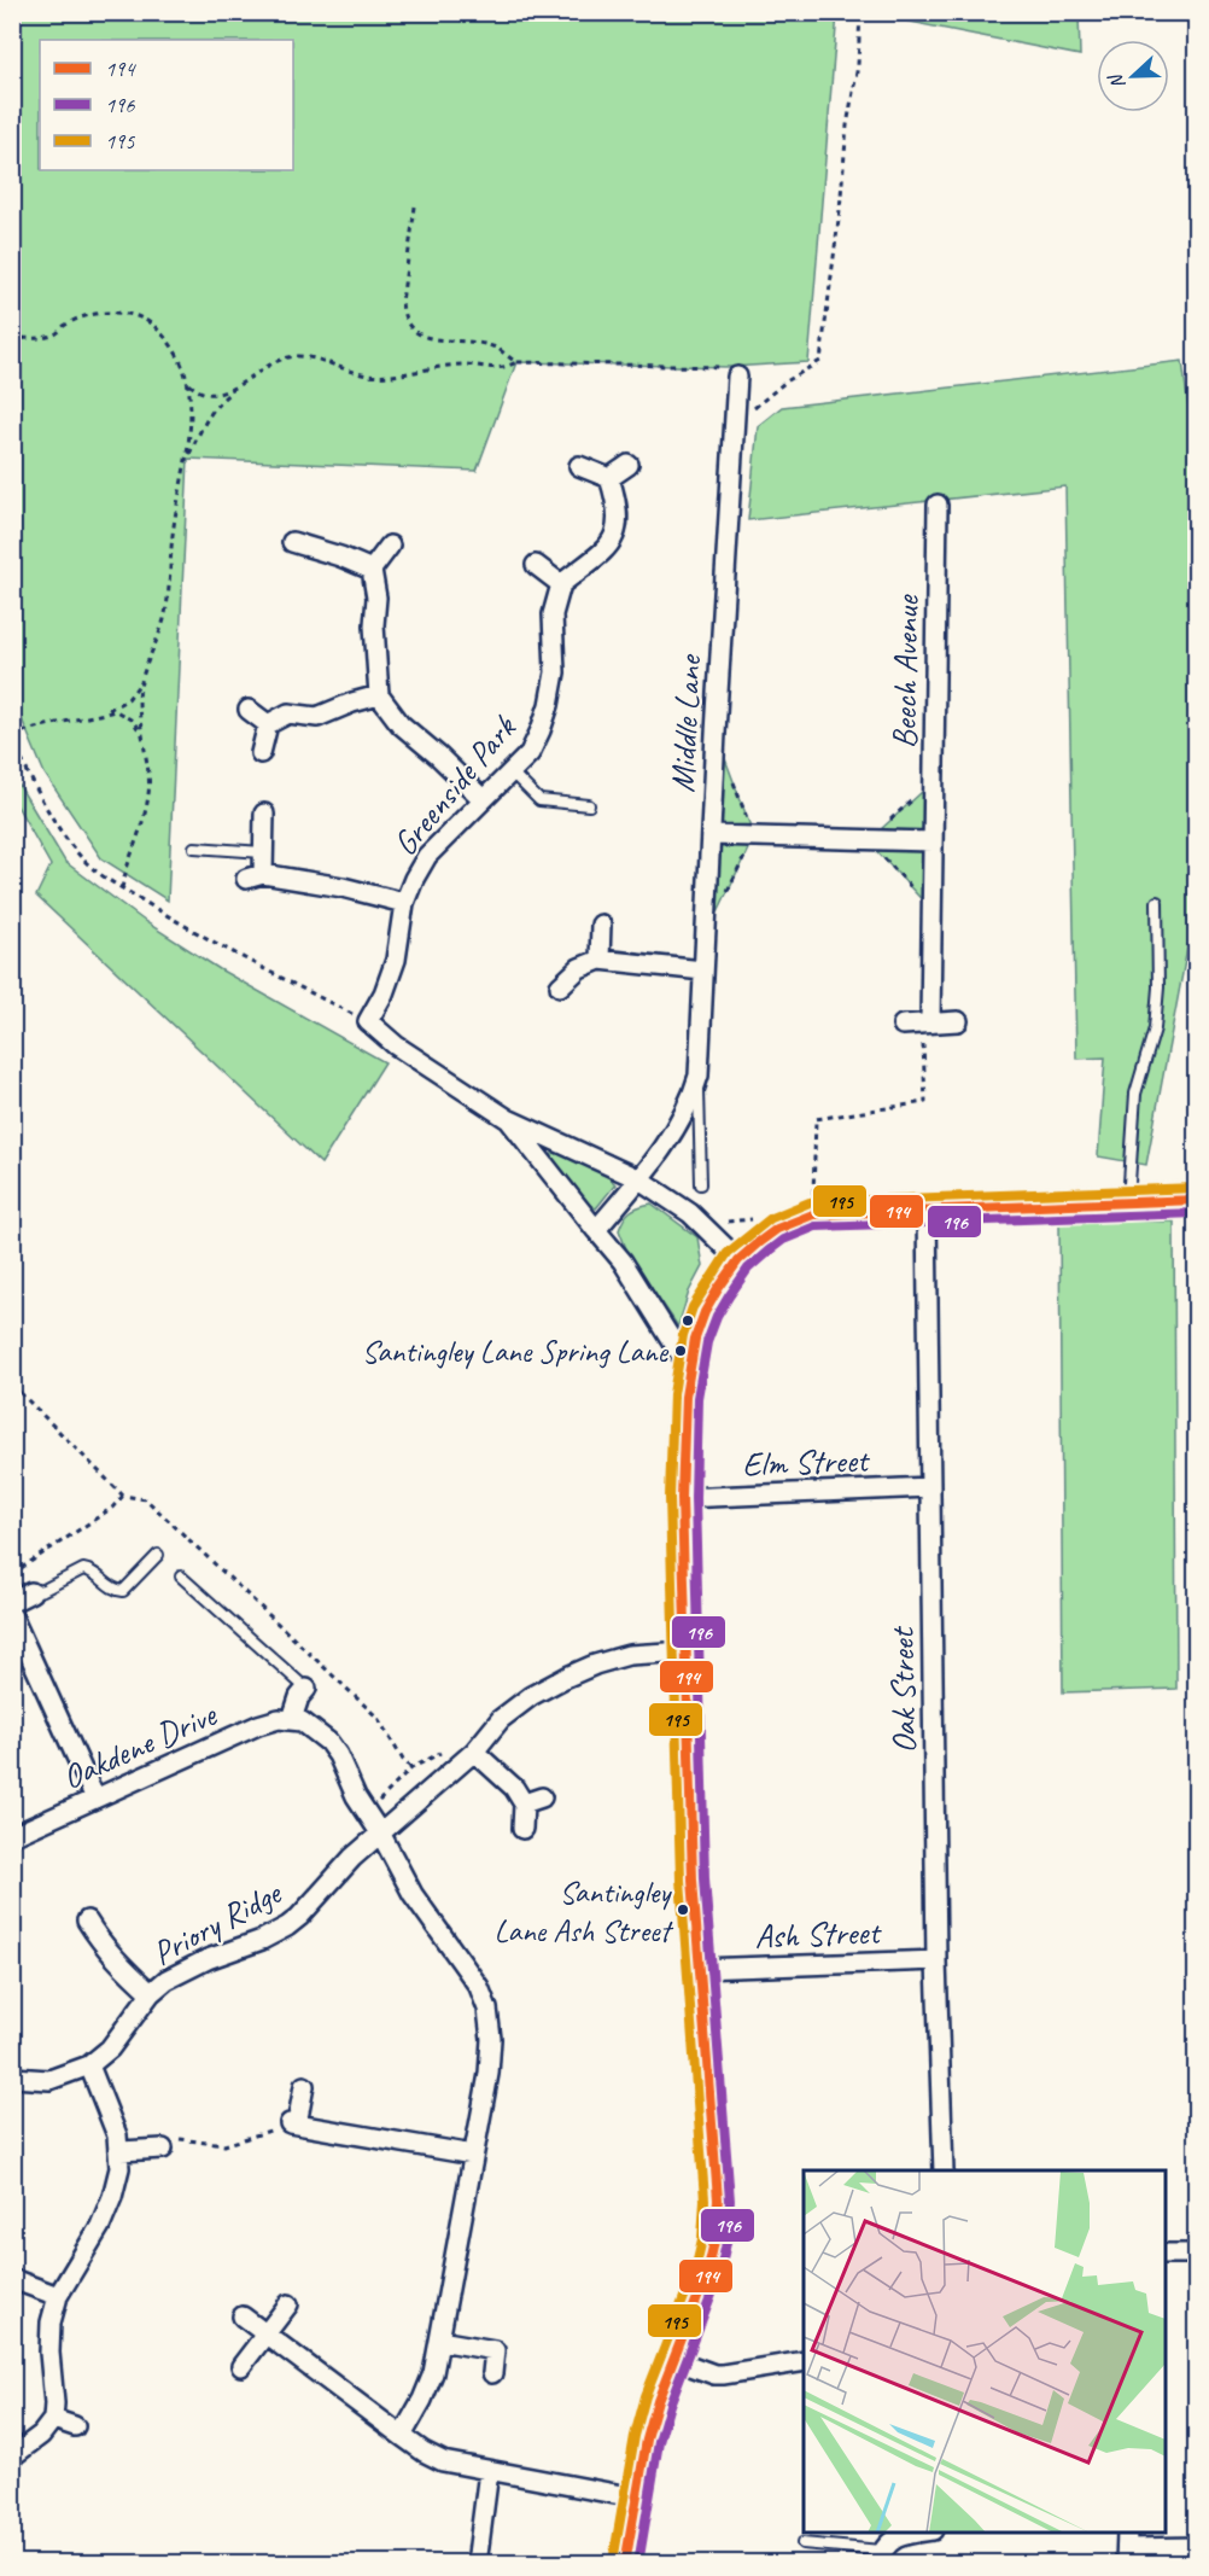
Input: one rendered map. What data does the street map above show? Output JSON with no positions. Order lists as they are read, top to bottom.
{
  "streets": {
    "street": [
      "Beech Avenue",
      "Middle Lane",
      "Greenside Park",
      "Elm Street",
      "Oak Street",
      "Oakdene Drive",
      "Priory Ridge",
      "Ash Street"
    ]
  },
  "crossings": [
    ["Elm Street", "Oak Street"],
    ["Oak Street", "Ash Street"]
  ],
  "places": ["Santingley Lane Spring Lane", "Santingley Lane Ash Street"],
  "lines": ["transit line 195", "transit line 194", "transit line 196"],
  "legend": ["194", "196", "195"],
  "north": "left"
}
